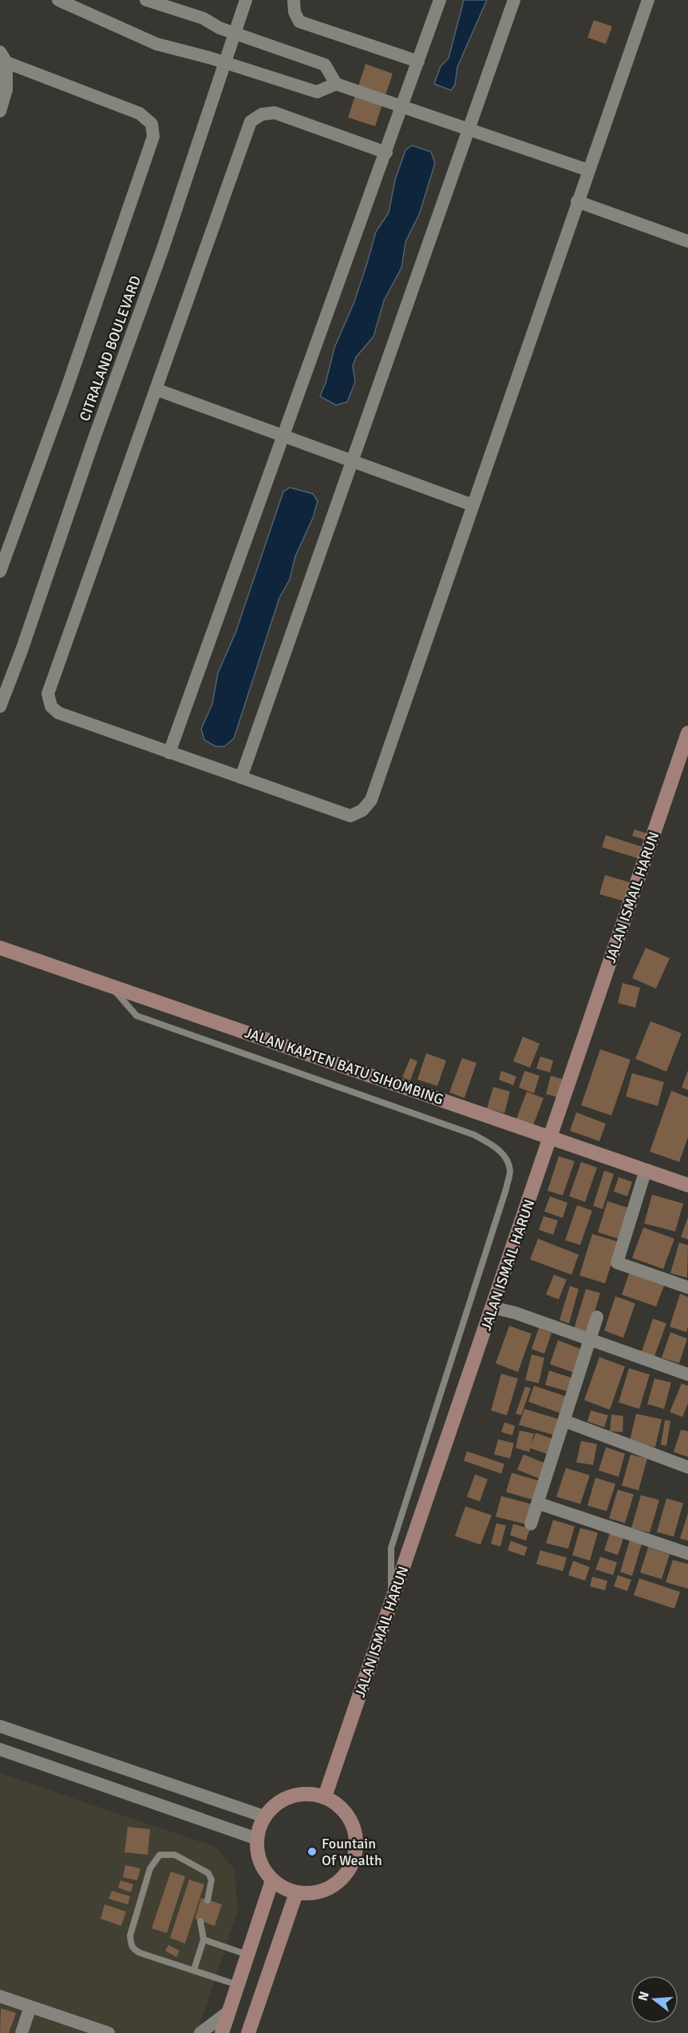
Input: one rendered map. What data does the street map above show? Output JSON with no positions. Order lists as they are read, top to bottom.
{
  "streets": {
    "street": ["CITRALAND BOULEVARD", "JALAN ISMAIL HARUN", "JALAN KAPTEN BATU SIHOMBING"]
  },
  "crossings": [
    ["JALAN ISMAIL HARUN", "JALAN KAPTEN BATU SIHOMBING"]
  ],
  "places": ["Fountain Of Wealth"],
  "north": "left"
}
